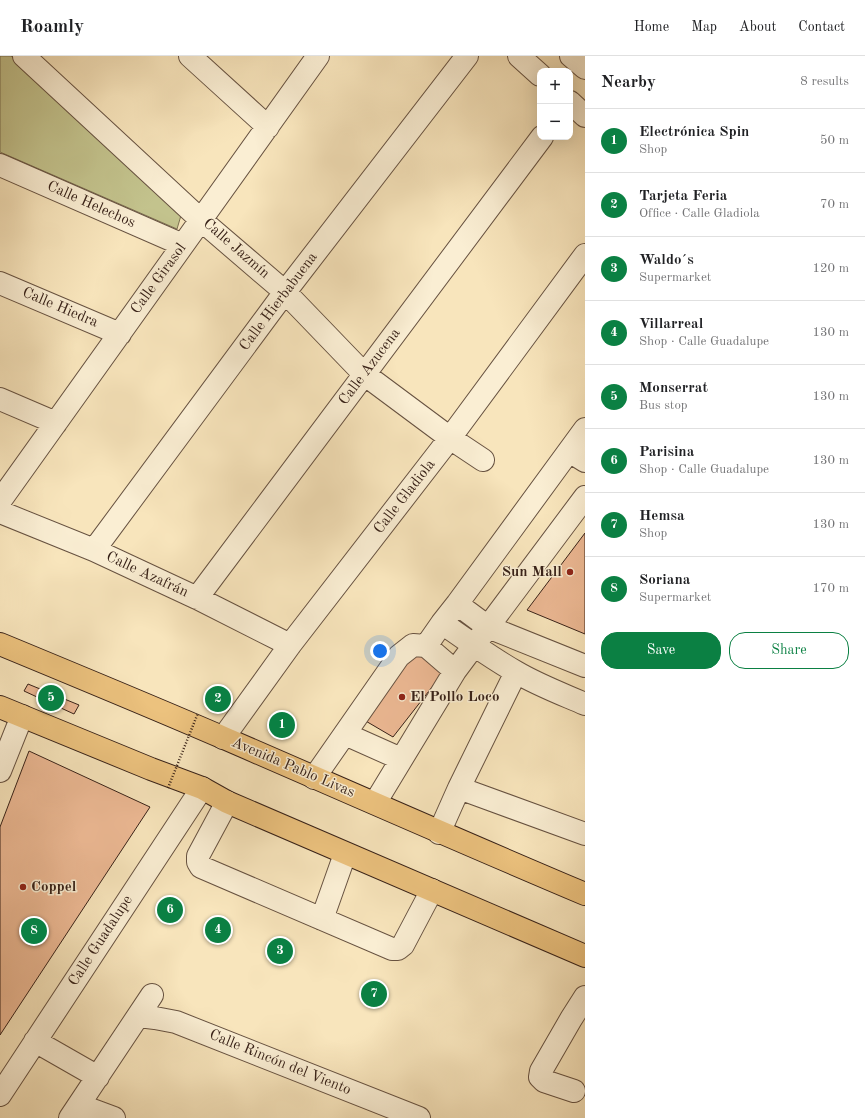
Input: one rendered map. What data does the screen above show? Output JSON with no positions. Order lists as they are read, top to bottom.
{
  "streets": {
    "main road": ["Avenida Pablo Livas"],
    "street": [
      "Calle Helechos",
      "Calle Jazmín",
      "Calle Girasol",
      "Calle Hierbabuena",
      "Calle Hiedra",
      "Calle Azucena",
      "Calle Gladiola",
      "Calle Azafrán",
      "Calle Guadalupe",
      "Calle Rincón del Viento"
    ]
  },
  "crossings": [
    ["Calle Helechos", "Calle Girasol"],
    ["Calle Jazmín", "Calle Girasol"],
    ["Calle Jazmín", "Calle Hierbabuena"],
    ["Calle Jazmín", "Calle Azucena"],
    ["Calle Jazmín", "Calle Gladiola"],
    ["Calle Girasol", "Calle Hiedra"],
    ["Calle Hierbabuena", "Calle Azafrán"],
    ["Calle Azucena", "Calle Azafrán"],
    ["Calle Gladiola", "Calle Azafrán"],
    ["Calle Gladiola", "Avenida Pablo Livas"]
  ],
  "places": ["Sun Mall", "El Pollo Loco", "Coppel"],
  "page": {
    "header": "Roamly",
    "nav": [
      "Home",
      "Map",
      "About",
      "Contact"
    ],
    "heading": ["Nearby", "8 results"],
    "map_buttons": ["+", "−"],
    "list": [
      {
        "mark": "1",
        "name": "Electrónica Spin",
        "note": "Shop",
        "value": "50 m"
      },
      {
        "mark": "2",
        "name": "Tarjeta Feria",
        "note": "Office · Calle Gladiola",
        "value": "70 m"
      },
      {
        "mark": "3",
        "name": "Waldo´s",
        "note": "Supermarket",
        "value": "120 m"
      },
      {
        "mark": "4",
        "name": "Villarreal",
        "note": "Shop · Calle Guadalupe",
        "value": "130 m"
      },
      {
        "mark": "5",
        "name": "Monserrat",
        "note": "Bus stop",
        "value": "130 m"
      },
      {
        "mark": "6",
        "name": "Parisina",
        "note": "Shop · Calle Guadalupe",
        "value": "130 m"
      },
      {
        "mark": "7",
        "name": "Hemsa",
        "note": "Shop",
        "value": "130 m"
      },
      {
        "mark": "8",
        "name": "Soriana",
        "note": "Supermarket",
        "value": "170 m"
      }
    ],
    "buttons": ["Save", "Share"],
    "pins": [
      "5",
      "2",
      "1",
      "6",
      "4",
      "8",
      "3",
      "7"
    ]
  }
}
